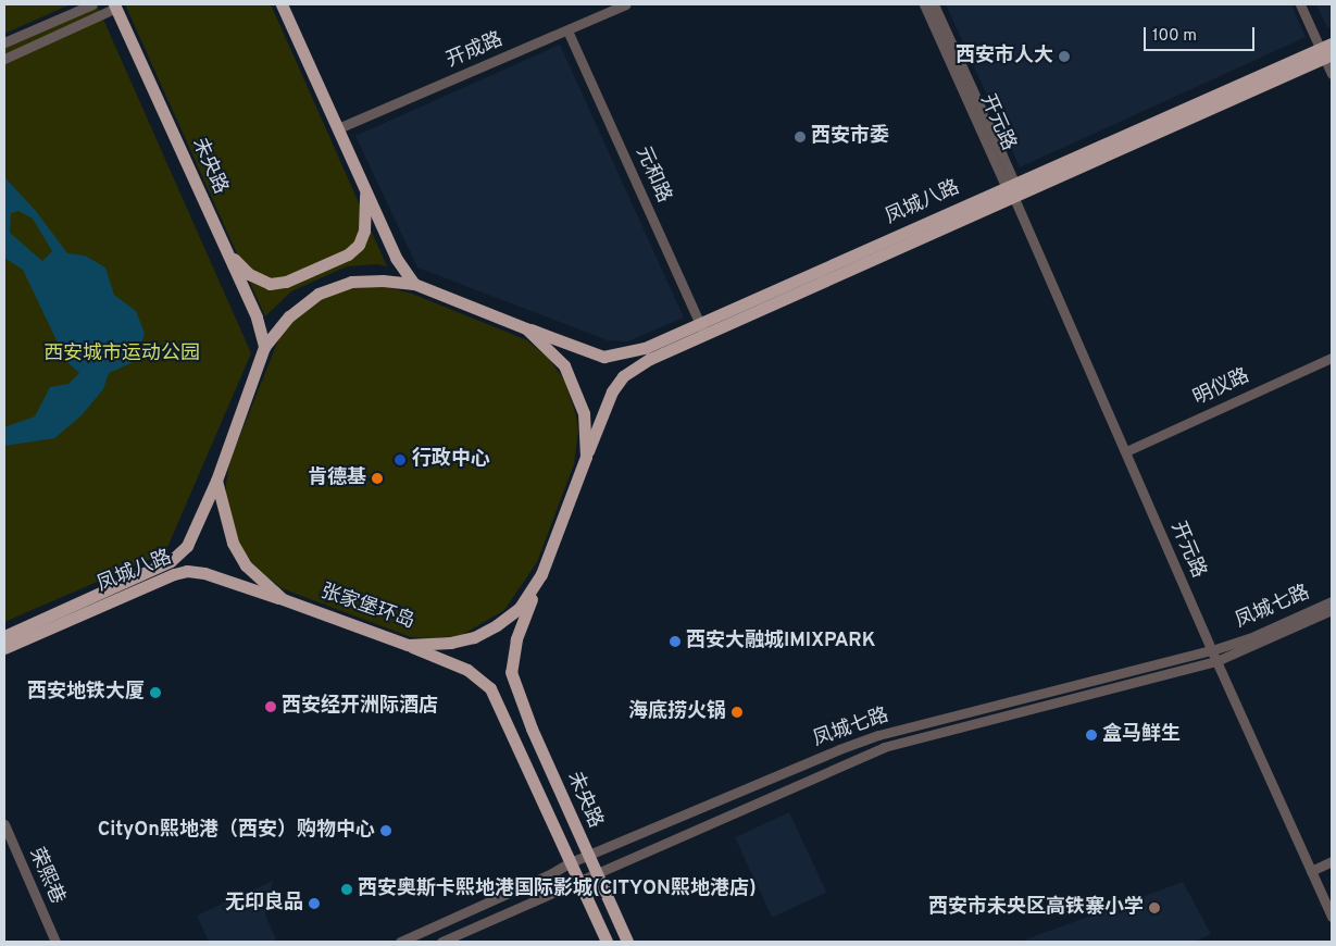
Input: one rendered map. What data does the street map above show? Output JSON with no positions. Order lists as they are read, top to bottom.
{
  "streets": {
    "main road": ["未央路", "凤城八路", "张家堡环岛"],
    "street": [
      "开成路",
      "开元路",
      "元和路",
      "明仪路",
      "凤城七路",
      "荣熙巷"
    ]
  },
  "crossings": [
    ["开成路", "元和路"],
    ["开元路", "凤城八路"],
    ["开元路", "明仪路"],
    ["开元路", "凤城七路"],
    ["未央路", "张家堡环岛"],
    ["未央路", "凤城七路"],
    ["元和路", "凤城八路"],
    ["凤城八路", "张家堡环岛"]
  ],
  "parks": ["西安城市运动公园"],
  "places": [
    "西安市人大",
    "西安市委",
    "行政中心",
    "肯德基",
    "西安大融城IMIXPARK",
    "西安地铁大厦",
    "西安经开洲际酒店",
    "海底捞火锅",
    "盒马鲜生",
    "CityOn熙地港（西安）购物中心",
    "西安奥斯卡熙地港国际影城(CITYON熙地港店)",
    "无印良品",
    "西安市未央区高铁寨小学"
  ],
  "scale_bar": "100 m"
}
